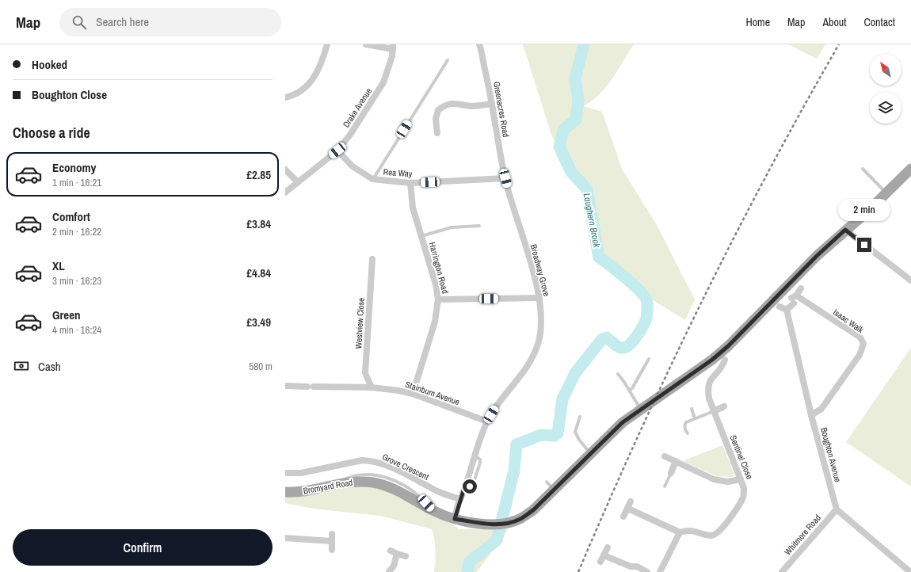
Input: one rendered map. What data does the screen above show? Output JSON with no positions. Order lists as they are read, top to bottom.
{
  "streets": {
    "main road": ["Bromyard Road"],
    "street": [
      "Drake Avenue",
      "Greenacres Road",
      "Rea Way",
      "Harrington Road",
      "Broadway Grove",
      "Isaac Walk",
      "Westview Close",
      "Stainburn Avenue",
      "Boughton Avenue",
      "Sentinel Close",
      "Grove Crescent",
      "Whitmore Road"
    ]
  },
  "crossings": [
    ["Drake Avenue", "Rea Way"],
    ["Greenacres Road", "Rea Way"],
    ["Greenacres Road", "Broadway Grove"],
    ["Rea Way", "Harrington Road"],
    ["Rea Way", "Broadway Grove"],
    ["Harrington Road", "Stainburn Avenue"],
    ["Broadway Grove", "Stainburn Avenue"],
    ["Broadway Grove", "Grove Crescent"],
    ["Broadway Grove", "Bromyard Road"],
    ["Isaac Walk", "Boughton Avenue"],
    ["Westview Close", "Stainburn Avenue"],
    ["Boughton Avenue", "Whitmore Road"],
    ["Sentinel Close", "Bromyard Road"]
  ],
  "water": ["Laughern Brook"],
  "north": "top left",
  "page": {
    "header": "Map",
    "search": "Search here",
    "nav": [
      "Home",
      "Map",
      "About",
      "Contact"
    ],
    "banner": ["Hooked", "Boughton Close"],
    "heading": "Choose a ride",
    "list": [
      {
        "name": "Economy",
        "note": "1 min · 16:21",
        "value": "£2.85"
      },
      {
        "name": "Comfort",
        "note": "2 min · 16:22",
        "value": "£3.84"
      },
      {
        "name": "XL",
        "note": "3 min · 16:23",
        "value": "£4.84"
      },
      {
        "name": "Green",
        "note": "4 min · 16:24",
        "value": "£3.49"
      }
    ],
    "bubble": "2 min",
    "pay": ["Cash", "580 m"],
    "buttons": "Confirm"
  }
}
